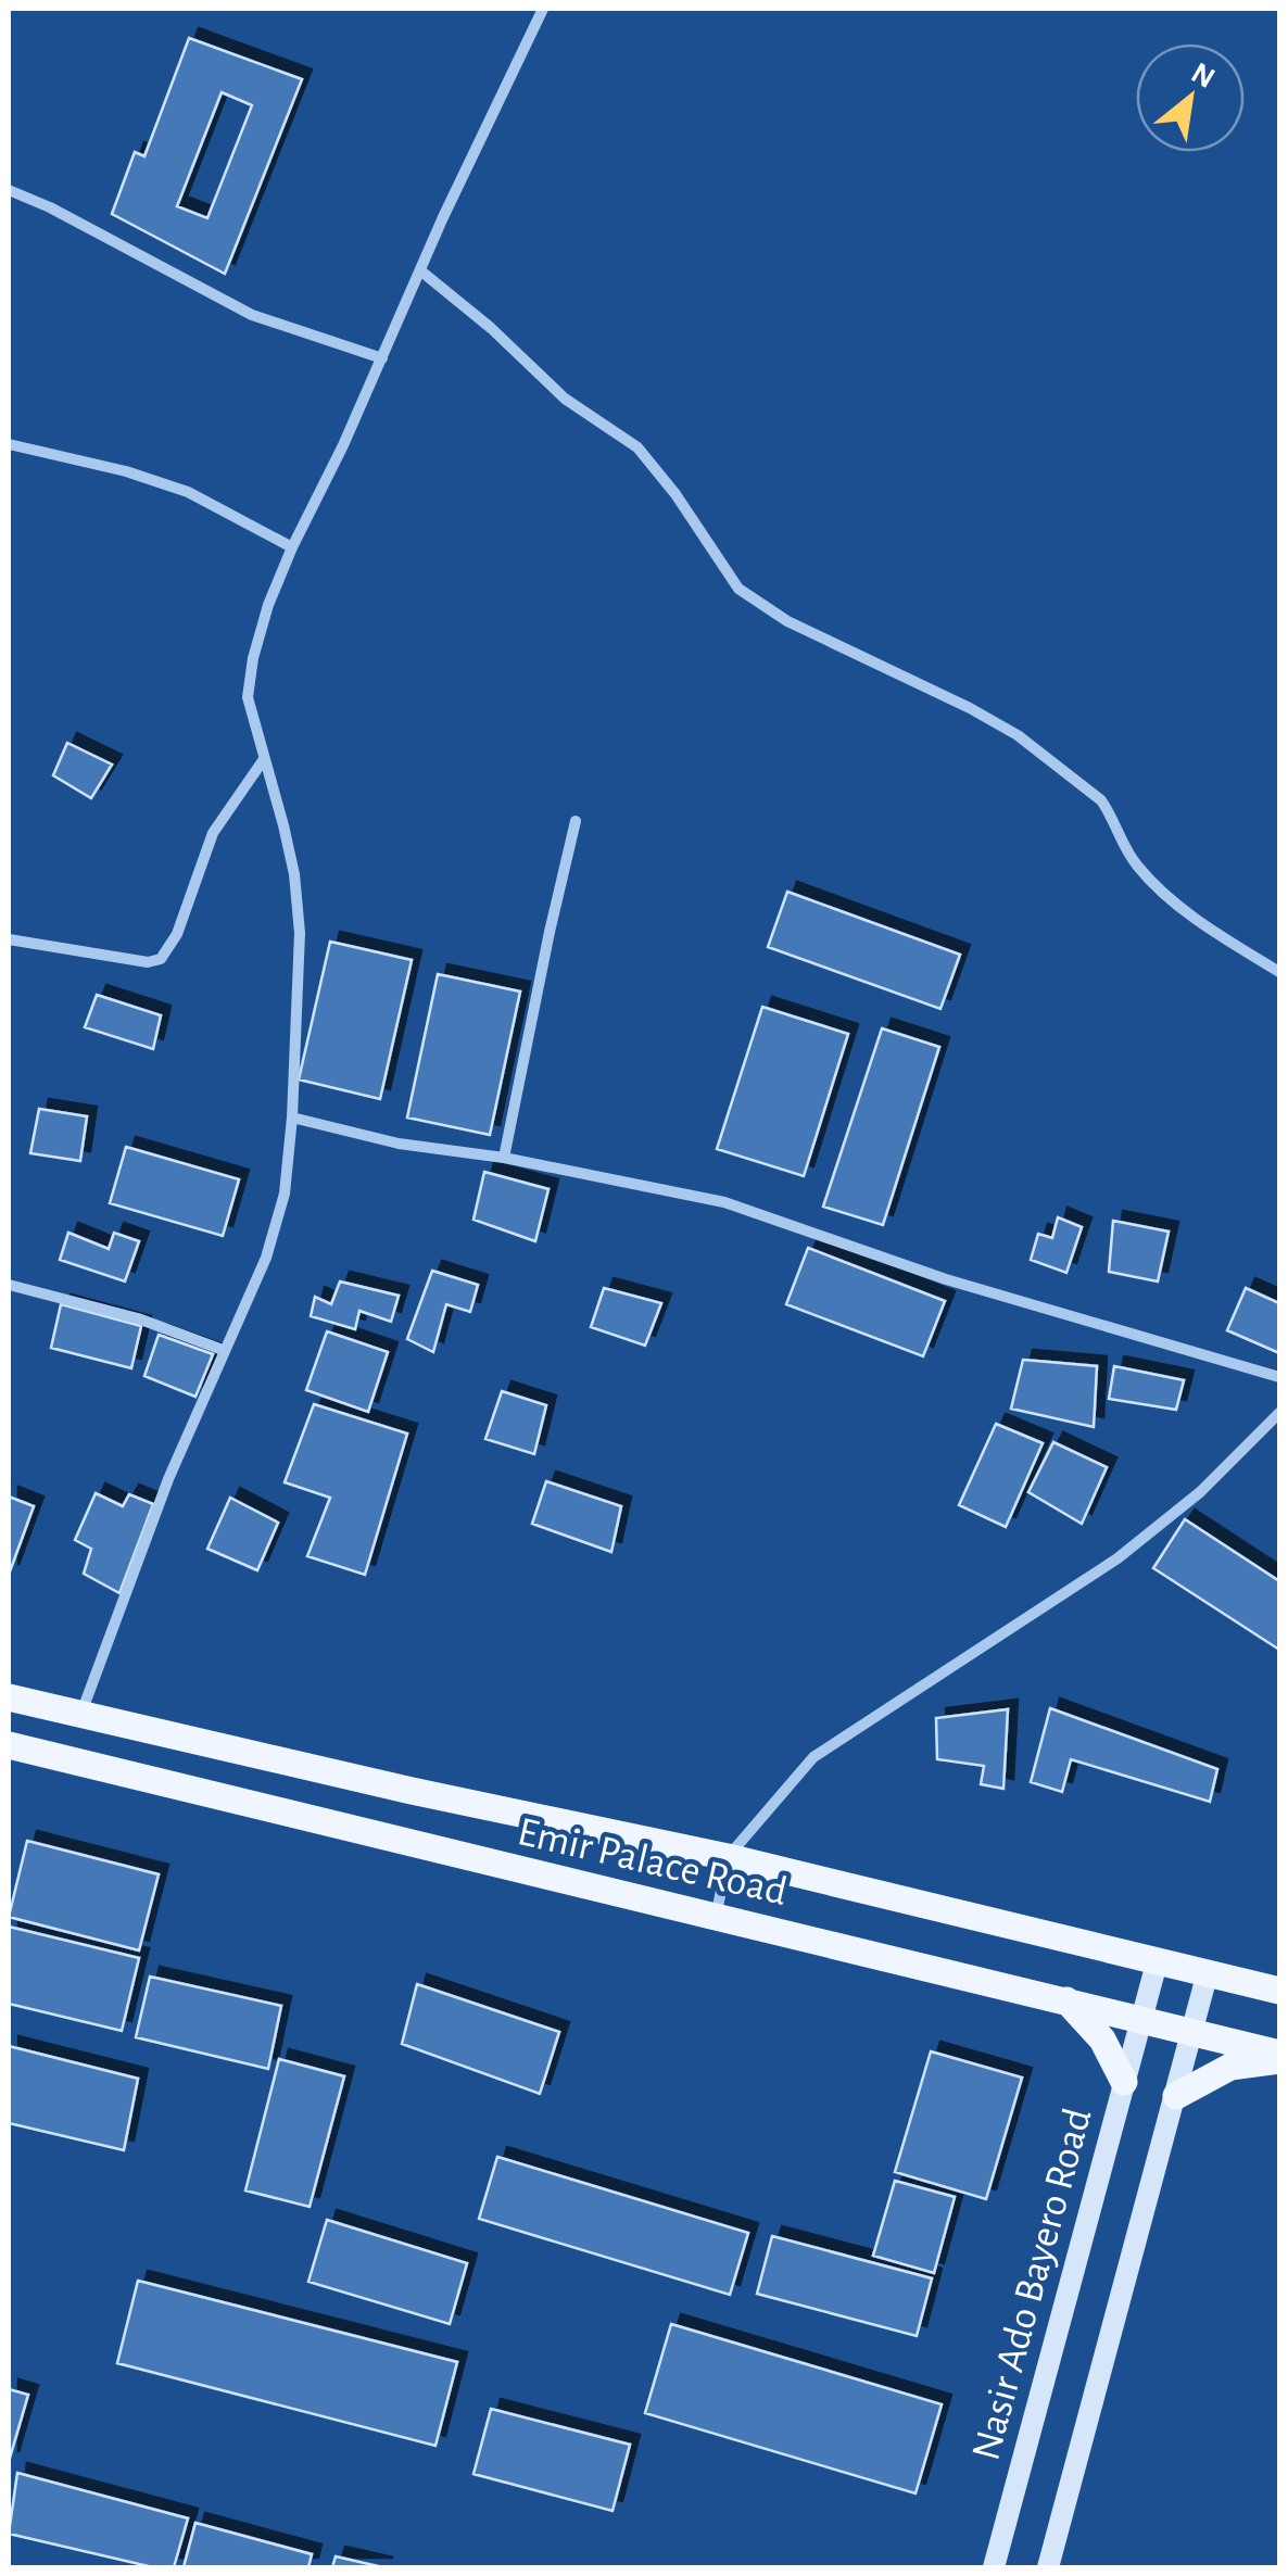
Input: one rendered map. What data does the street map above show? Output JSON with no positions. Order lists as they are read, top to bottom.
{
  "streets": {
    "main road": ["Emir Palace Road"],
    "street": ["Nasir Ado Bayero Road"]
  },
  "crossings": [
    ["Emir Palace Road", "Nasir Ado Bayero Road"]
  ],
  "north": "top right"
}
